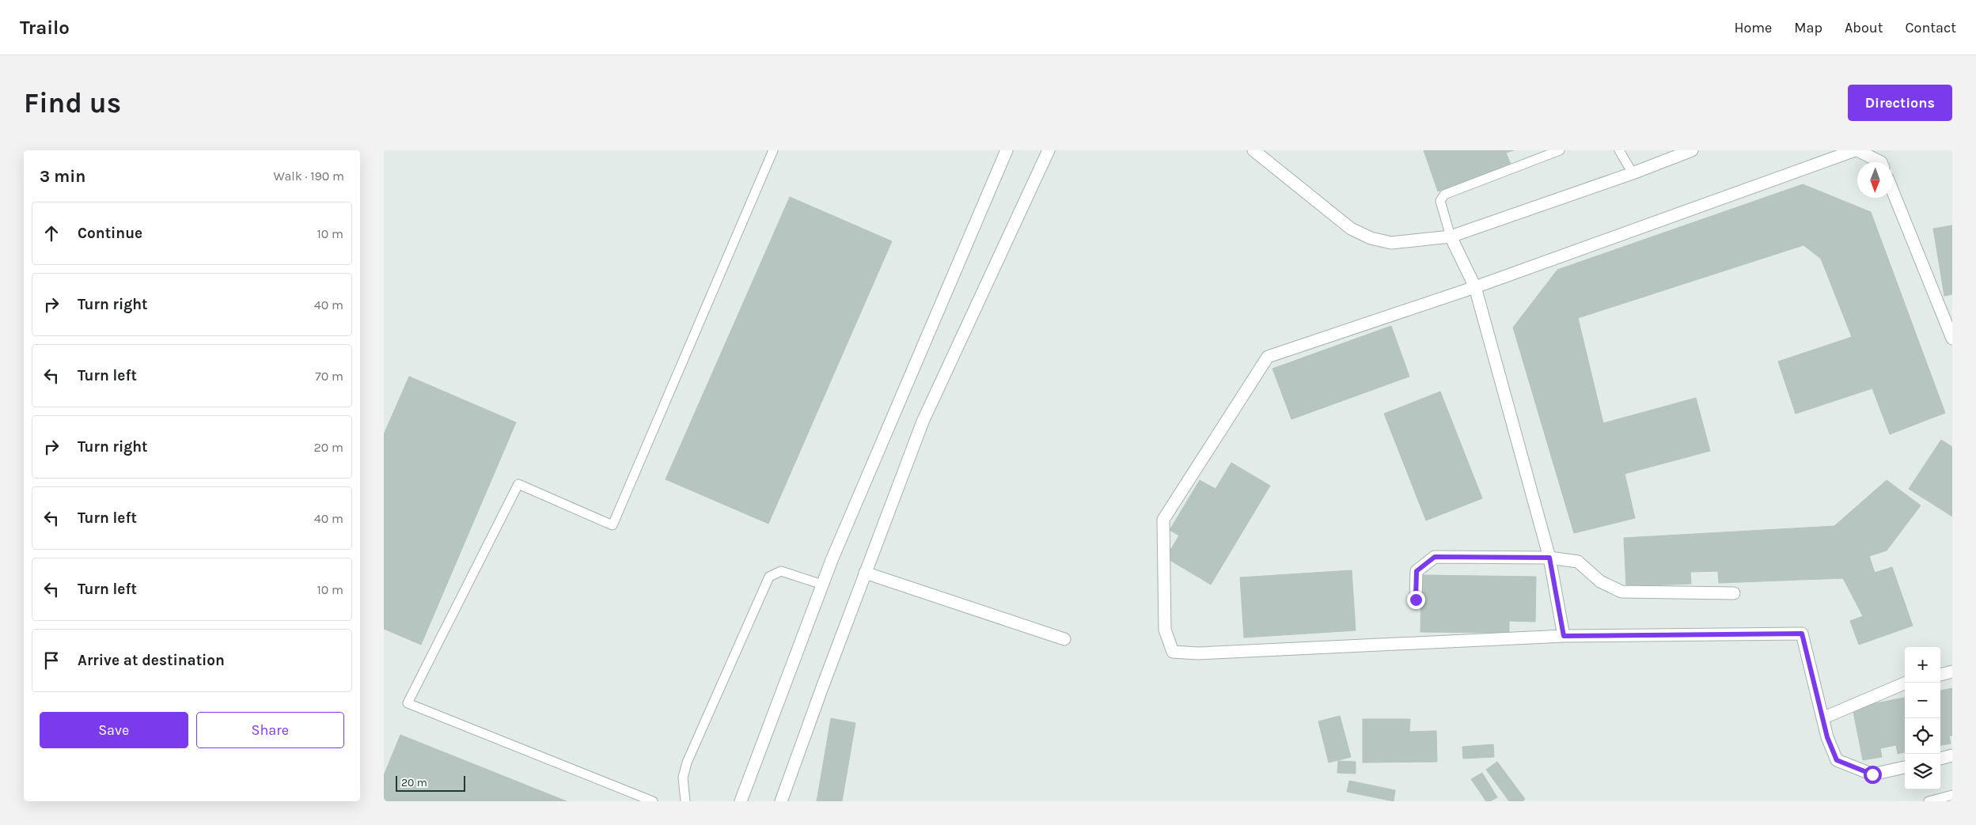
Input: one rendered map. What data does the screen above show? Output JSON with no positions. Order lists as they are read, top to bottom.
{
  "scale_bar": "20 m",
  "north": "bottom",
  "page": {
    "header": "Trailo",
    "nav": [
      "Home",
      "Map",
      "About",
      "Contact"
    ],
    "buttons": [
      "Directions",
      ["Save", "Share"]
    ],
    "title": "Find us",
    "heading": ["3 min", "Walk · 190 m"],
    "list": [
      ["Continue", "10 m"],
      ["Turn right", "40 m"],
      ["Turn left", "70 m"],
      ["Turn right", "20 m"],
      ["Turn left", "40 m"],
      ["Turn left", "10 m"],
      "Arrive at destination"
    ],
    "map_buttons": ["+", "−"],
    "scale": "20 m"
  }
}
